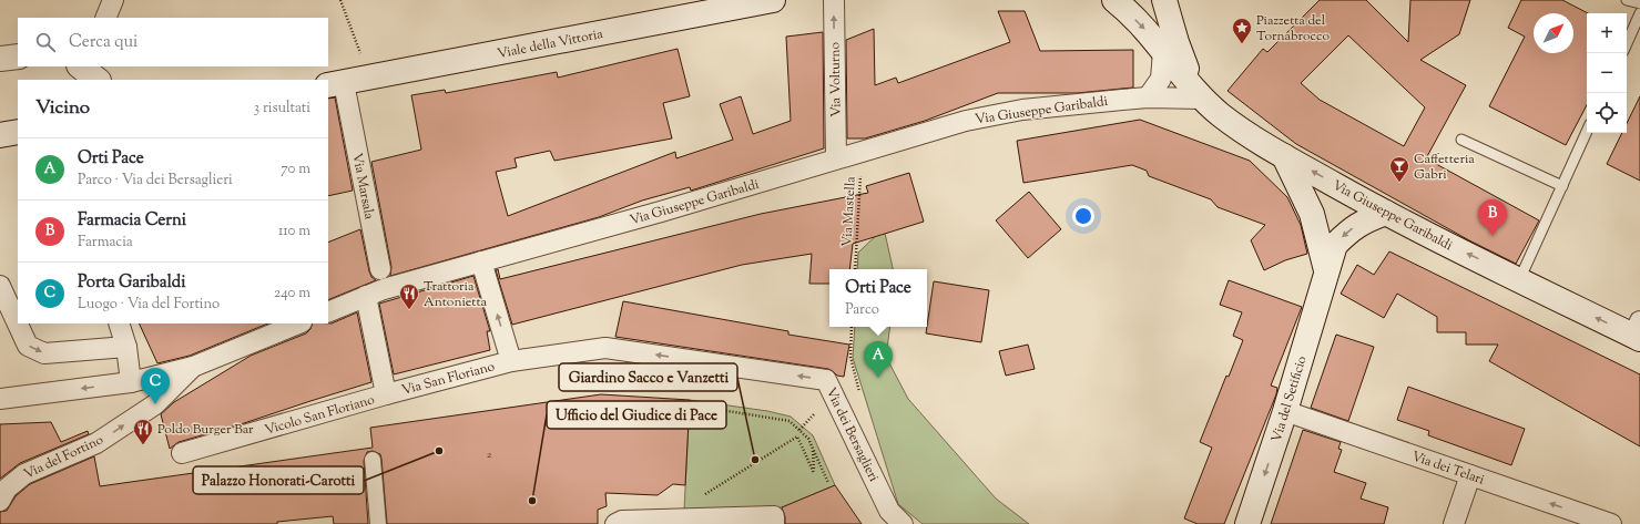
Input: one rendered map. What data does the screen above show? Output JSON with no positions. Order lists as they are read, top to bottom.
{
  "streets": {
    "main road": ["Viale della Vittoria", "Via Giuseppe Garibaldi", "Via del Setificio"],
    "street": [
      "Via Volturno",
      "Via Marsala",
      "Via San Floriano",
      "Vicolo San Floriano",
      "Via dei Bersaglieri",
      "Via del Fortino",
      "Via dei Telari"
    ],
    "path": ["Via Mastella"]
  },
  "crossings": [
    ["Viale della Vittoria", "Via Marsala"],
    ["Via Volturno", "Via Giuseppe Garibaldi"],
    ["Via Giuseppe Garibaldi", "Via Marsala"],
    ["Via Giuseppe Garibaldi", "Via Mastella"],
    ["Via Giuseppe Garibaldi", "Via del Setificio"],
    ["Via Giuseppe Garibaldi", "Vicolo San Floriano"],
    ["Via Marsala", "Vicolo San Floriano"],
    ["Via San Floriano", "Vicolo San Floriano"],
    ["Via San Floriano", "Via dei Bersaglieri"],
    ["Via del Setificio", "Via dei Telari"]
  ],
  "one_way": [
    "Via Volturno",
    "Via del Setificio",
    "Via dei Bersaglieri",
    "Via del Fortino",
    "Via dei Telari"
  ],
  "places": {
    "place": ["Piazzetta del Tornabrocco"],
    "bar": ["Caffetteria Gabri"],
    "restaurant": ["Trattoria Antonietta", "Poldo Burger Bar"],
    "other": ["Palazzo Honorati-Carotti", "Giardino Sacco e Vanzetti", "Ufficio del Giudice di Pace"]
  },
  "house_numbers": ["2"],
  "north": "top right",
  "page": {
    "map_buttons": ["+", "−"],
    "search": "Cerca qui",
    "heading": ["Vicino", "3 risultati"],
    "list": [
      {
        "mark": "A",
        "name": "Orti Pace",
        "note": "Parco · Via dei Bersaglieri",
        "value": "70 m"
      },
      {
        "mark": "B",
        "name": "Farmacia Cerni",
        "note": "Farmacia",
        "value": "110 m"
      },
      {
        "mark": "C",
        "name": "Porta Garibaldi",
        "note": "Luogo · Via del Fortino",
        "value": "240 m"
      }
    ],
    "pins": ["B", "A", "C"],
    "popup": ["Orti Pace", "Parco"]
  }
}
